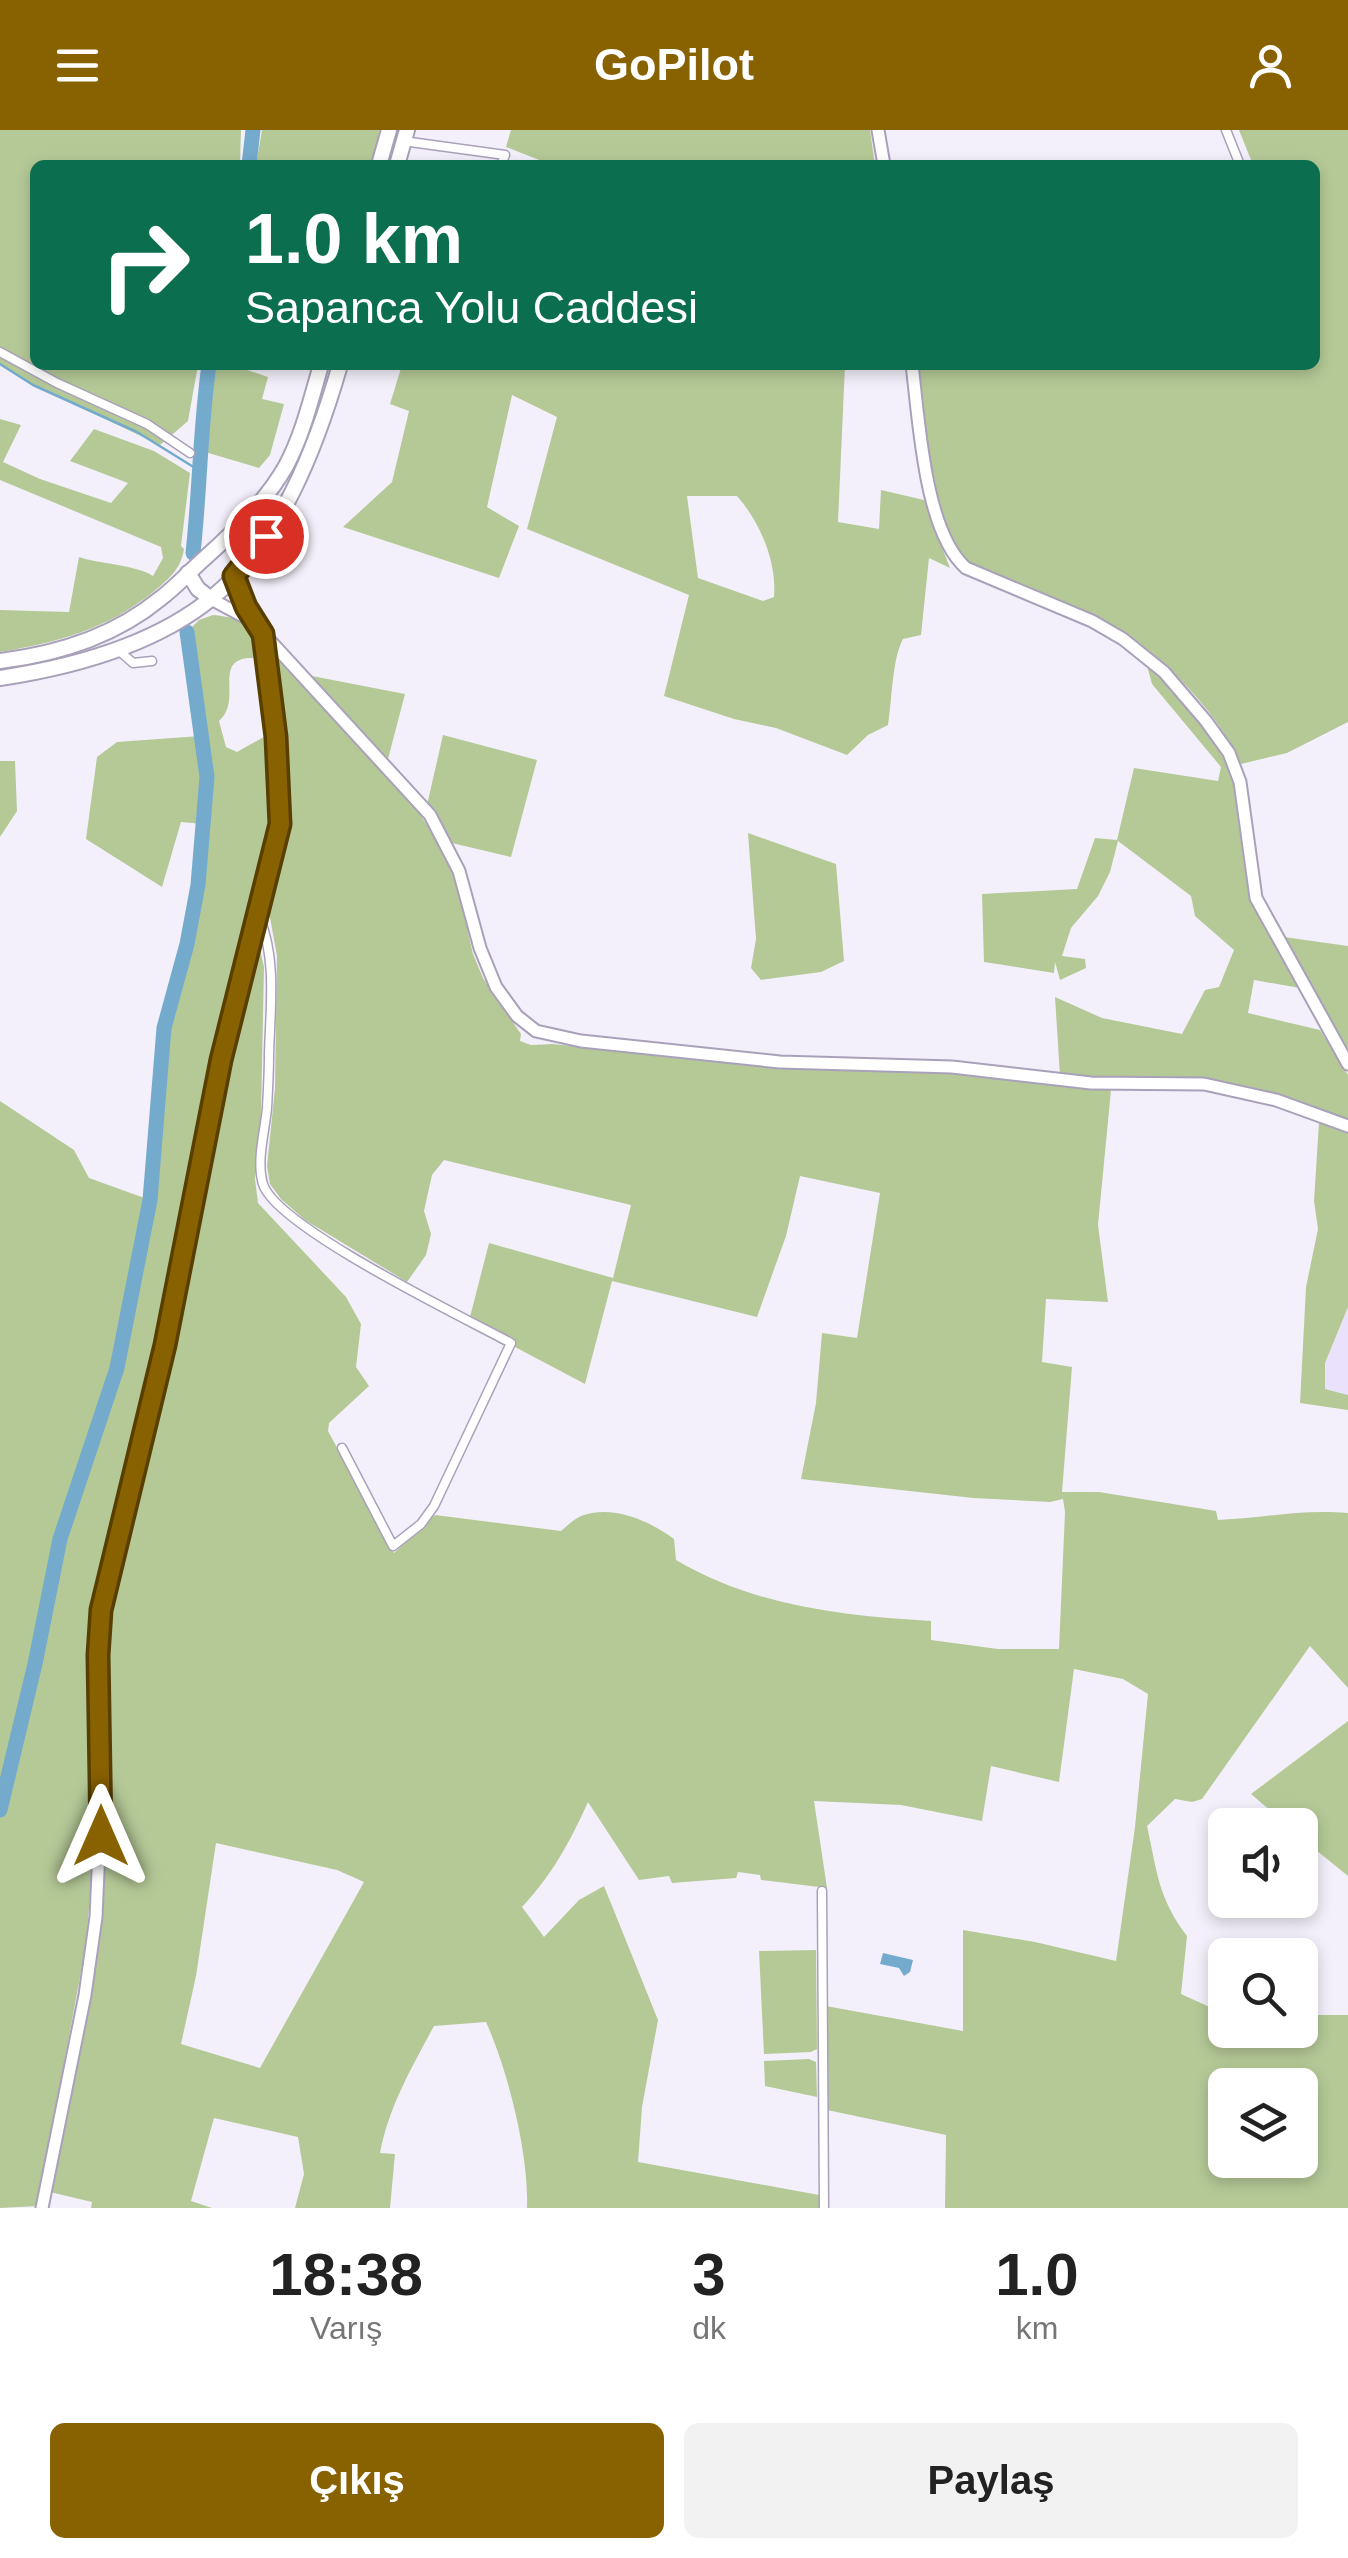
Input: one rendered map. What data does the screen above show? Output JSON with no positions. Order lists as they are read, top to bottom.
{
  "page": {
    "header": "GoPilot",
    "turn": ["1.0 km", "Sapanca Yolu Caddesi"],
    "eta": [
      "18:38",
      "Varış",
      "3",
      "dk",
      "1.0",
      "km"
    ],
    "buttons": ["Çıkış", "Paylaş"]
  }
}
